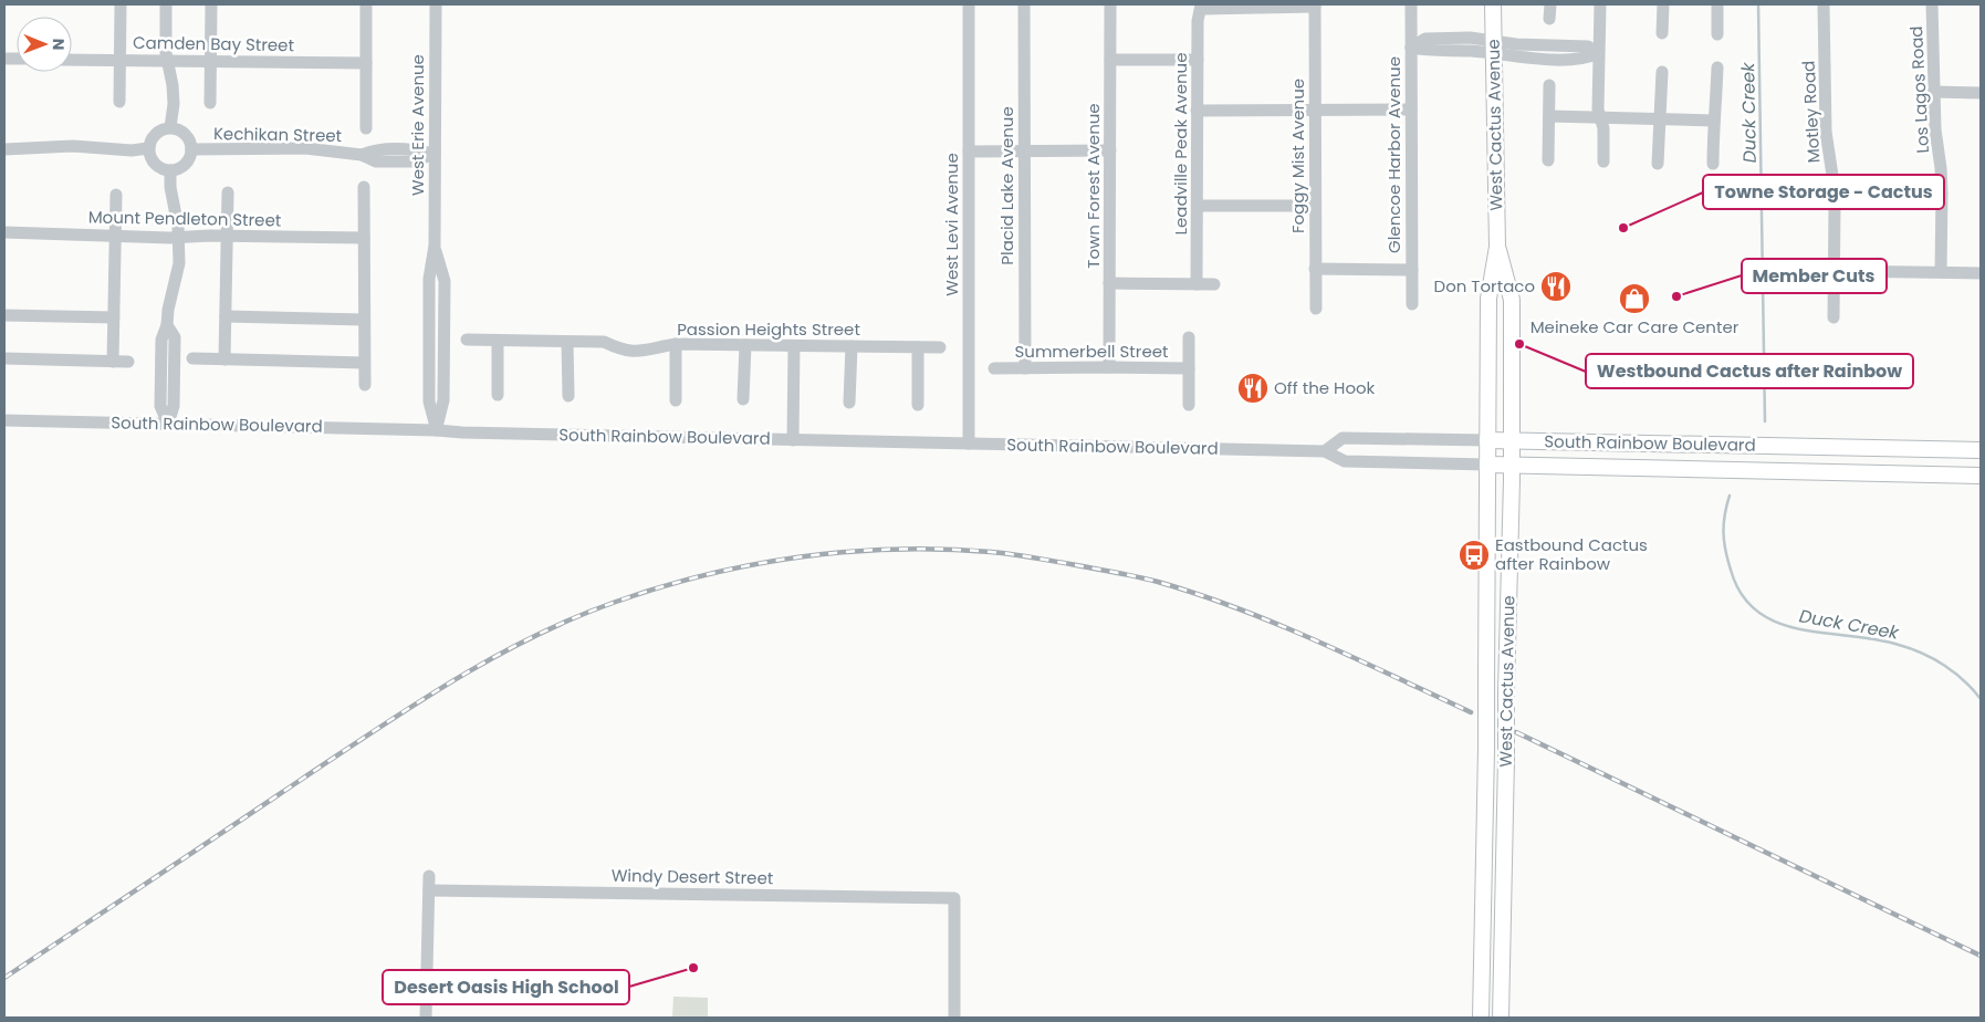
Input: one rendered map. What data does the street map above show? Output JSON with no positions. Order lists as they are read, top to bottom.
{
  "streets": {
    "main road": ["West Cactus Avenue", "South Rainbow Boulevard"],
    "street": [
      "Camden Bay Street",
      "Los Lagos Road",
      "Motley Road",
      "West Erie Avenue",
      "Kechikan Street",
      "Leadville Peak Avenue",
      "Glencoe Harbor Avenue",
      "Foggy Mist Avenue",
      "Placid Lake Avenue",
      "Town Forest Avenue",
      "Mount Pendleton Street",
      "West Levi Avenue",
      "Passion Heights Street",
      "Summerbell Street",
      "Windy Desert Street"
    ]
  },
  "crossings": [
    ["West Erie Avenue", "Kechikan Street"],
    ["West Erie Avenue", "South Rainbow Boulevard"],
    ["West Cactus Avenue", "South Rainbow Boulevard"],
    ["Placid Lake Avenue", "Summerbell Street"],
    ["Town Forest Avenue", "Summerbell Street"],
    ["West Levi Avenue", "South Rainbow Boulevard"]
  ],
  "water": ["Duck Creek"],
  "places": {
    "other": [
      "Towne Storage - Cactus",
      "Member Cuts",
      "Westbound Cactus after Rainbow",
      "Desert Oasis High School"
    ],
    "restaurant": ["Don Tortaco", "Off the Hook"],
    "shop": ["Meineke Car Care Center"],
    "bus stop": ["Eastbound Cactus after Rainbow"]
  },
  "north": "right"
}
